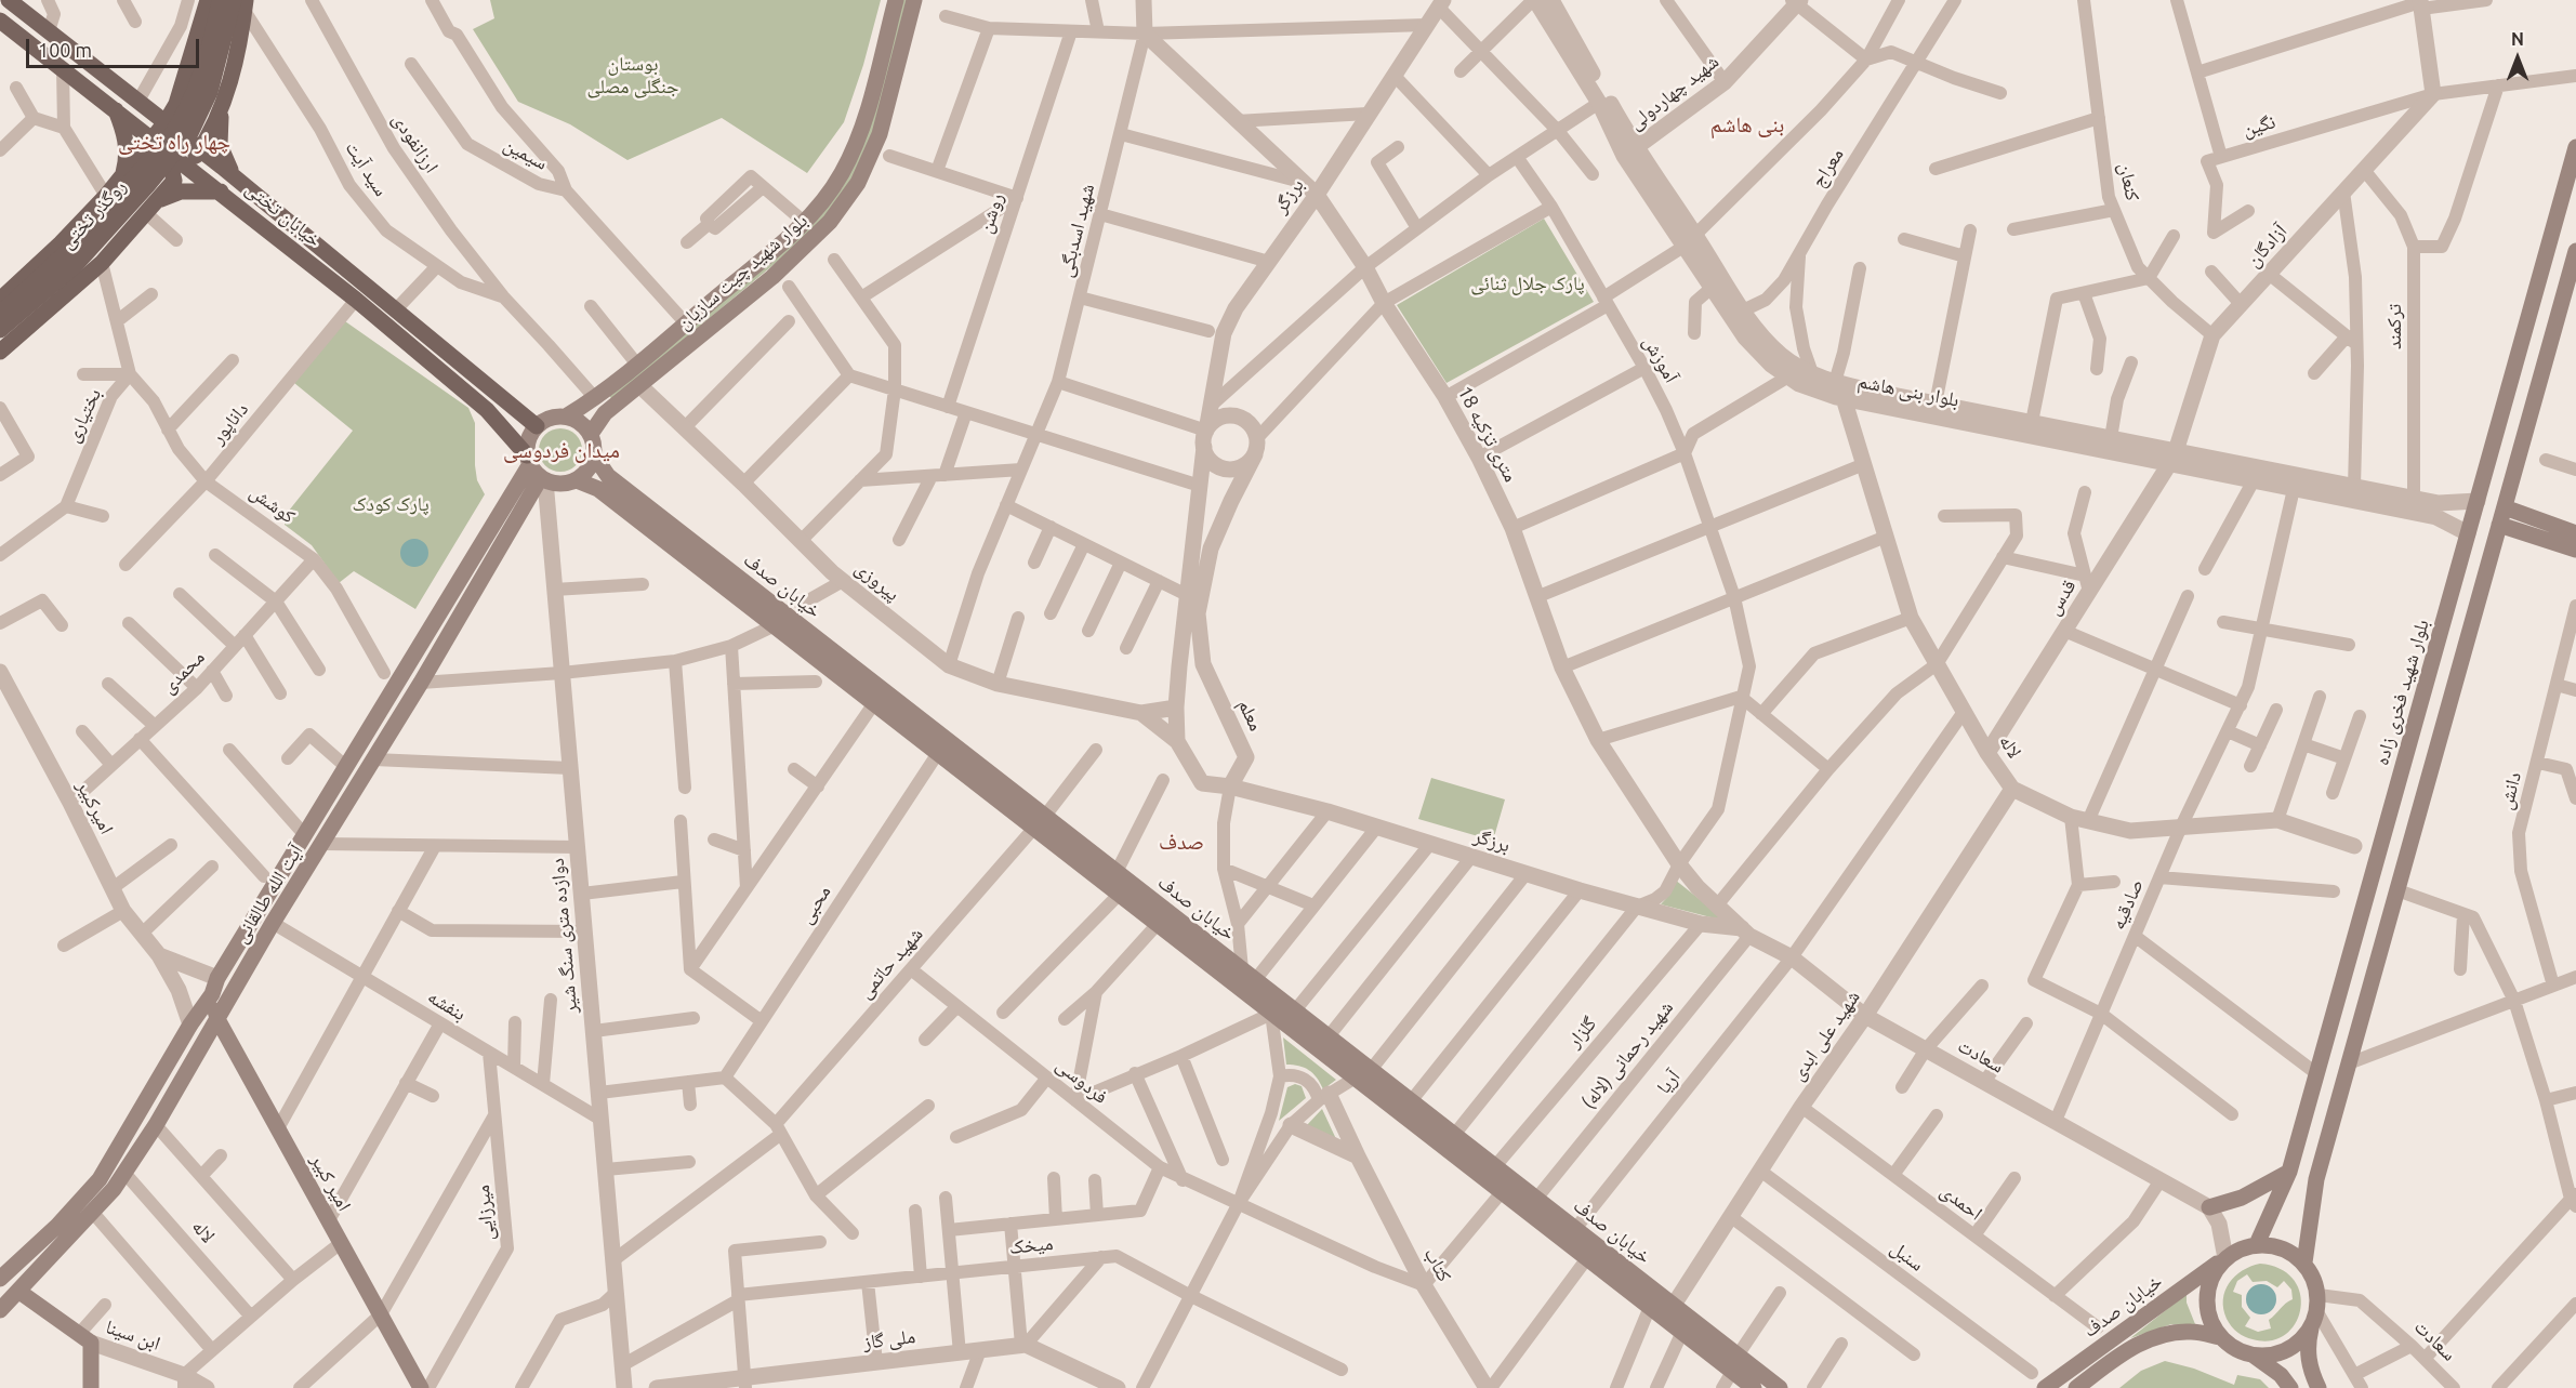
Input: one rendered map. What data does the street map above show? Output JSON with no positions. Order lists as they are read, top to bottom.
{
  "streets": {
    "main road": [
      "روگذر تختی",
      "خیابان تختی",
      "بلوار شهید چیت سازیان",
      "خیابان صدف",
      "بلوار شهید فخری زاده",
      "آیت الله طالقانی",
      "امیر کبیر",
      "ابن سینا"
    ],
    "street": [
      "شهید چهاردولی",
      "نگین",
      "ارزانفودی",
      "سیمین",
      "معراج",
      "سید آیت",
      "کنعان",
      "برزگر",
      "روشن",
      "شهید اسدبگی",
      "آزادگان",
      "ترکمند",
      "آموزش",
      "بلوار بنی هاشم",
      "بختیاری",
      "داناپور",
      "18 متری تزکیه",
      "کوشش",
      "پیروزی",
      "قدس",
      "محمدی",
      "معلم",
      "لاله",
      "دانش",
      "امیرکبیر",
      "محبی",
      "صادقیه",
      "دوازده متری سنگ شیر",
      "شهید حاتمی",
      "بنفشه",
      "گلزار",
      "شهید علی ابدی",
      "شهید رحمانی (لاله)",
      "سعادت",
      "فردوسی",
      "آریا",
      "احمدی",
      "میرزایی",
      "میخک",
      "سنبل",
      "کتاب",
      "ملی گاز"
    ]
  },
  "crossings": [
    ["شهید چهاردولی", "بلوار بنی هاشم"],
    ["نگین", "آزادگان"],
    ["ارزانفودی", "سید آیت"],
    ["معراج", "بلوار بنی هاشم"],
    ["سید آیت", "روگذر تختی"],
    ["کنعان", "آزادگان"],
    ["برزگر", "آموزش"],
    ["برزگر", "18 متری تزکیه"],
    ["برزگر", "معلم"],
    ["برزگر", "گلزار"],
    ["برزگر", "شهید رحمانی (لاله)"],
    ["برزگر", "سعادت"],
    ["خیابان تختی", "بلوار شهید چیت سازیان"],
    ["خیابان تختی", "داناپور"],
    ["خیابان تختی", "خیابان صدف"],
    ["خیابان تختی", "آیت الله طالقانی"],
    ["خیابان تختی", "دوازده متری سنگ شیر"],
    ["شهید اسدبگی", "18 متری تزکیه"],
    ["شهید اسدبگی", "پیروزی"],
    ["آزادگان", "ترکمند"],
    ["آزادگان", "بلوار بنی هاشم"],
    ["آزادگان", "قدس"],
    ["بلوار شهید چیت سازیان", "پیروزی"],
    ["بلوار شهید چیت سازیان", "خیابان صدف"],
    ["بلوار شهید چیت سازیان", "آیت الله طالقانی"],
    ["بلوار شهید چیت سازیان", "دوازده متری سنگ شیر"],
    ["ترکمند", "بلوار بنی هاشم"],
    ["آموزش", "18 متری تزکیه"],
    ["بلوار بنی هاشم", "قدس"],
    ["بلوار بنی هاشم", "بلوار شهید فخری زاده"],
    ["بلوار بنی هاشم", "لاله"],
    ["بلوار بنی هاشم", "صادقیه"],
    ["بختیاری", "کوشش"],
    ["داناپور", "کوشش"],
    ["18 متری تزکیه", "شهید رحمانی (لاله)"],
    ["18 متری تزکیه", "سعادت"],
    ["کوشش", "محمدی"],
    ["خیابان صدف", "بلوار شهید فخری زاده"],
    ["خیابان صدف", "آیت الله طالقانی"],
    ["خیابان صدف", "محبی"],
    ["خیابان صدف", "دوازده متری سنگ شیر"],
    ["خیابان صدف", "شهید حاتمی"],
    ["خیابان صدف", "گلزار"],
    ["خیابان صدف", "شهید علی ابدی"],
    ["خیابان صدف", "شهید رحمانی (لاله)"],
    ["خیابان صدف", "سعادت"],
    ["خیابان صدف", "آریا"],
    ["قدس", "لاله"],
    ["محمدی", "امیرکبیر"],
    ["بلوار شهید فخری زاده", "سعادت"],
    ["لاله", "آیت الله طالقانی"],
    ["لاله", "صادقیه"],
    ["لاله", "شهید علی ابدی"],
    ["لاله", "آریا"],
    ["امیرکبیر", "آیت الله طالقانی"],
    ["آیت الله طالقانی", "دوازده متری سنگ شیر"],
    ["آیت الله طالقانی", "بنفشه"],
    ["آیت الله طالقانی", "امیر کبیر"],
    ["آیت الله طالقانی", "ابن سینا"],
    ["صادقیه", "سعادت"],
    ["دوازده متری سنگ شیر", "شهید حاتمی"],
    ["دوازده متری سنگ شیر", "بنفشه"],
    ["شهید حاتمی", "فردوسی"],
    ["بنفشه", "میرزایی"],
    ["شهید علی ابدی", "سعادت"],
    ["شهید علی ابدی", "احمدی"],
    ["شهید علی ابدی", "سنبل"],
    ["شهید رحمانی (لاله)", "سعادت"],
    ["سعادت", "آریا"],
    ["فردوسی", "کتاب"]
  ],
  "districts": [
    "بنی هاشم",
    "چهار راه تختی",
    "میدان فردوسی",
    "صدف"
  ],
  "parks": ["بوستان جنگلی مصلی", "پارک جلال ثنائی", "پارک کودک"],
  "scale_bar": "100 m",
  "north": "top"
}
